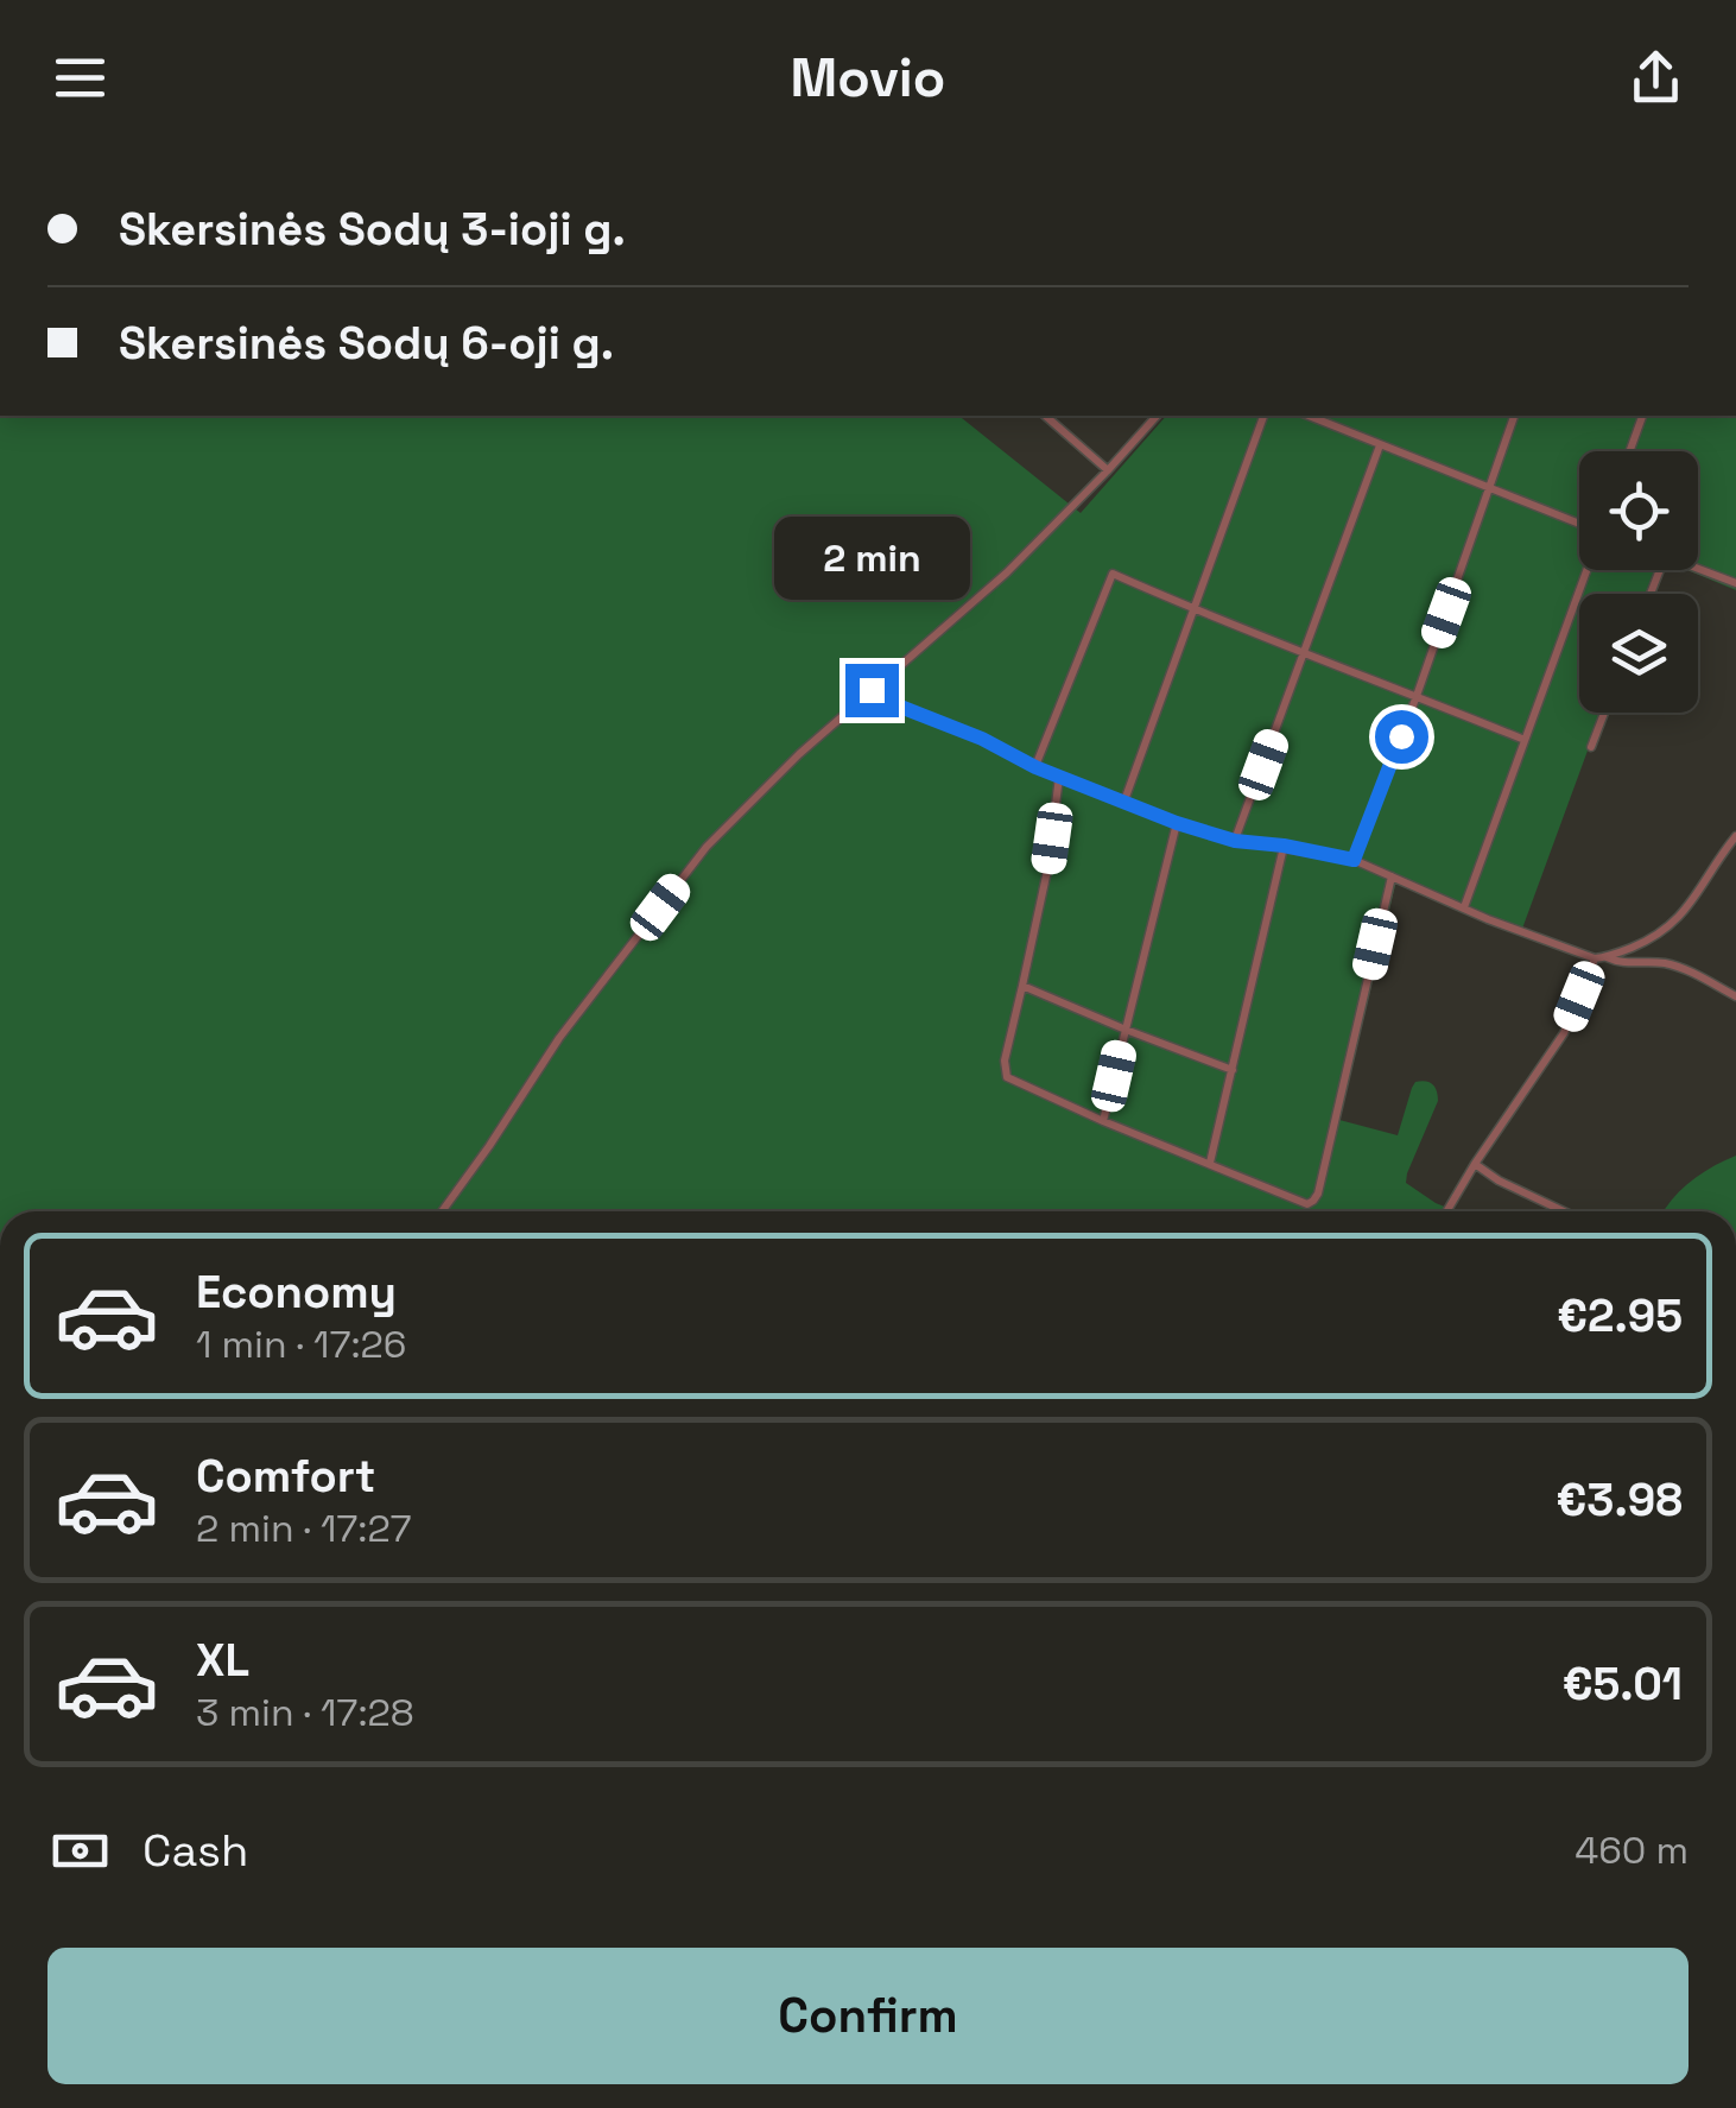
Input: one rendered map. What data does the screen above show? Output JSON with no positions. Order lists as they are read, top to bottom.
{
  "page": {
    "header": "Movio",
    "banner": ["Skersinės Sodų 3-ioji g.", "Skersinės Sodų 6-oji g."],
    "bubble": "2 min",
    "list": [
      {
        "name": "Economy",
        "note": "1 min · 17:26",
        "value": "€2.95"
      },
      {
        "name": "Comfort",
        "note": "2 min · 17:27",
        "value": "€3.98"
      },
      {
        "name": "XL",
        "note": "3 min · 17:28",
        "value": "€5.01"
      }
    ],
    "pay": ["Cash", "460 m"],
    "buttons": "Confirm"
  }
}
